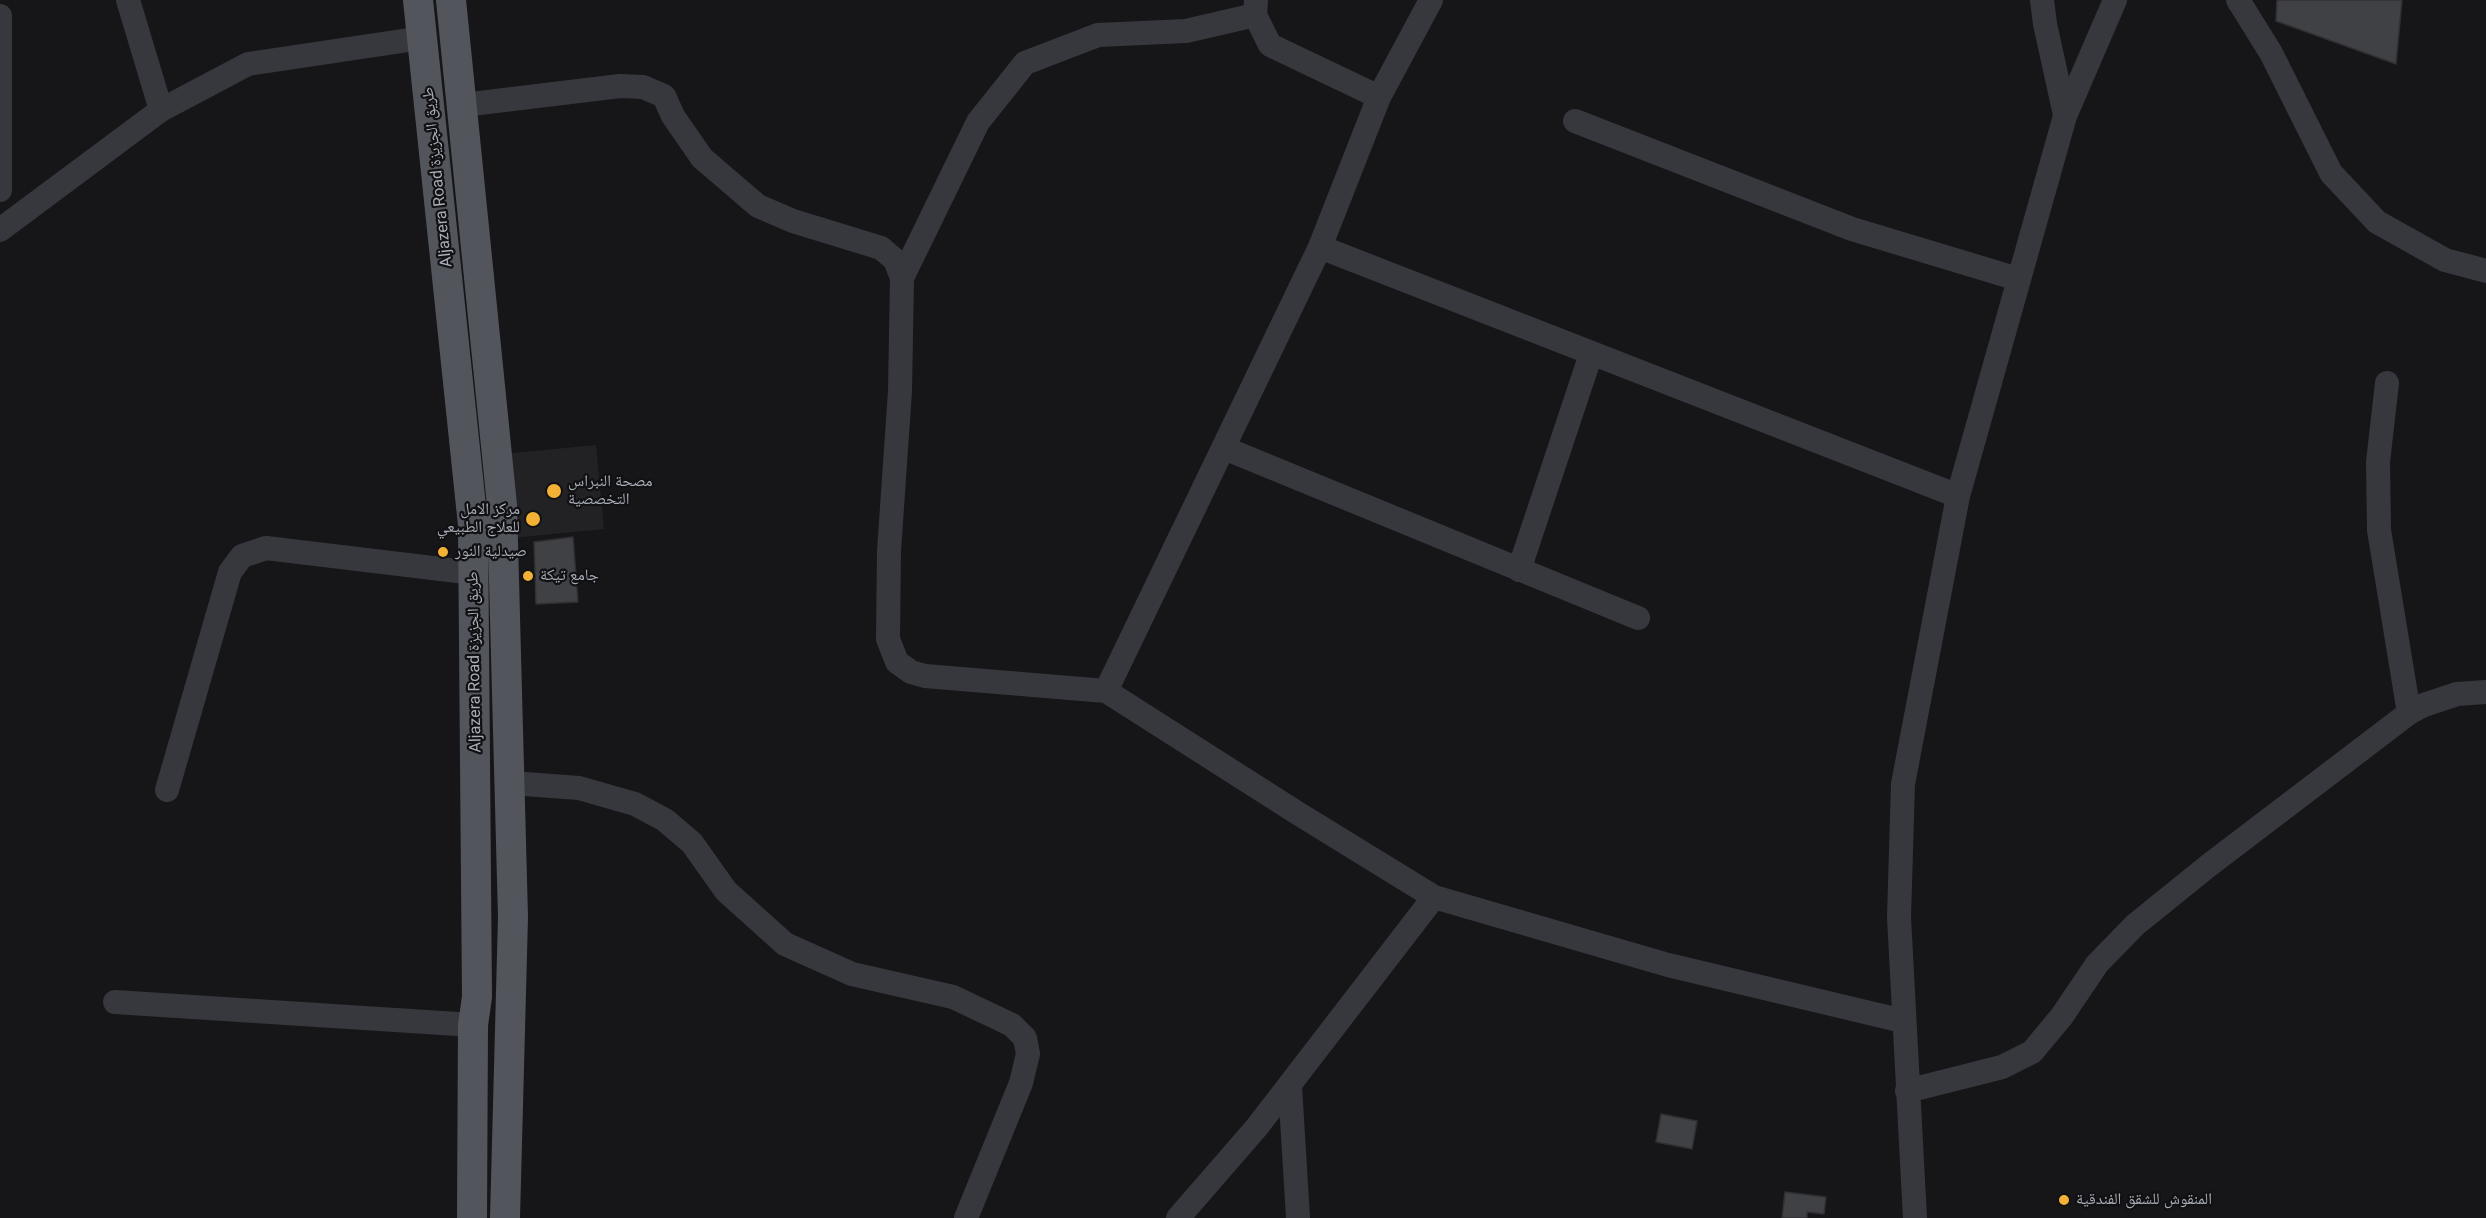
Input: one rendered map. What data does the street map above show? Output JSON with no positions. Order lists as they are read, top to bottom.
{
  "streets": {
    "main road": ["Aljazera Road طريق الجزيزة"]
  },
  "places": [
    "مصحة النبراس التخصصية",
    "مركز الامل للعلاج الطبيعي",
    "صيدلية النور",
    "جامع تيكة",
    "المنقوش للشقق الفندقية"
  ]
}
